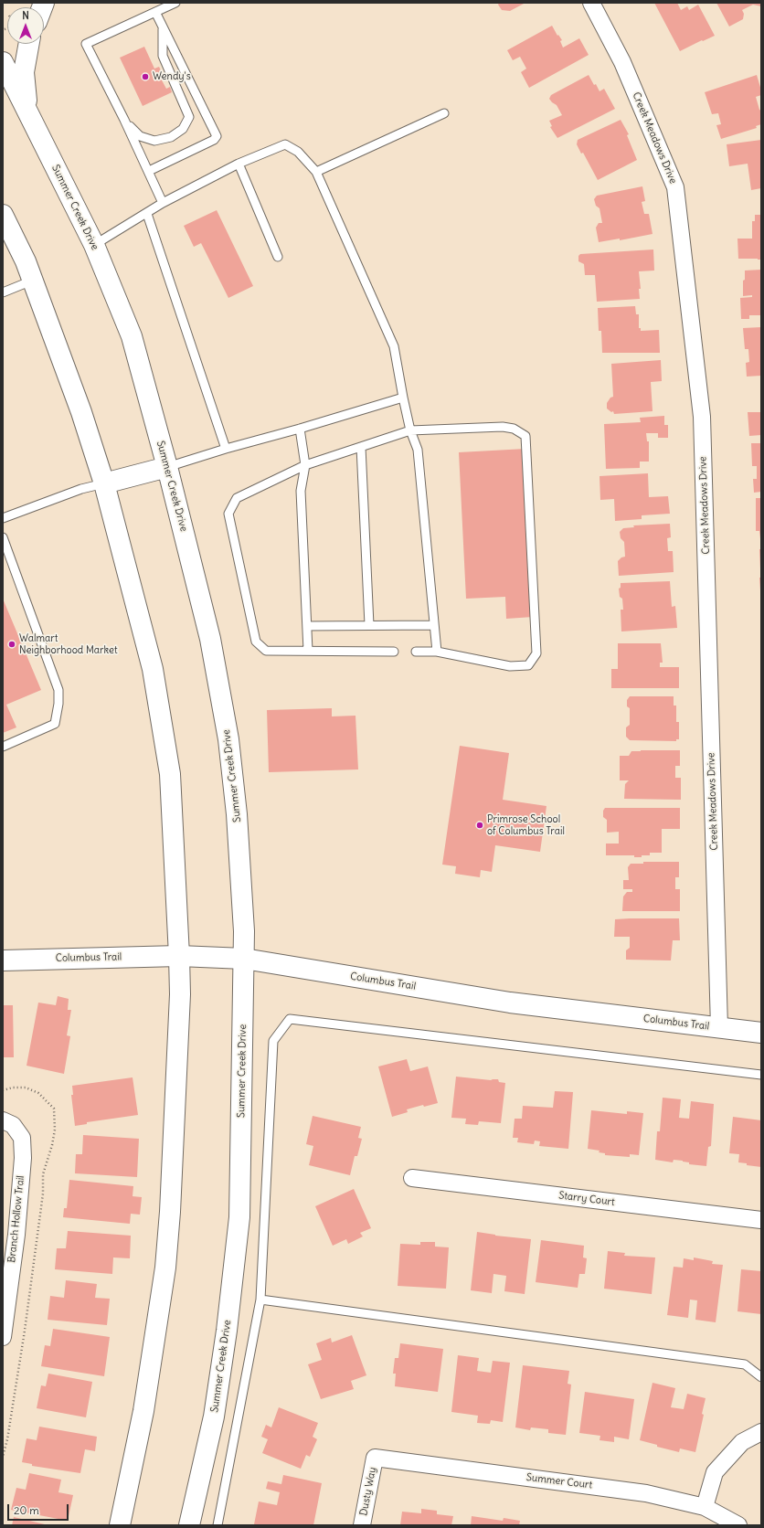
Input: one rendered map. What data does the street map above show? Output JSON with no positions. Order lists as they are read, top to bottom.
{
  "streets": {
    "main road": ["Summer Creek Drive", "Columbus Trail"],
    "street": [
      "Creek Meadows Drive",
      "Starry Court",
      "Branch Hollow Trail",
      "Summer Court",
      "Dusty Way"
    ]
  },
  "crossings": [
    ["Creek Meadows Drive", "Columbus Trail"],
    ["Summer Creek Drive", "Columbus Trail"],
    ["Summer Court", "Dusty Way"]
  ],
  "places": ["Wendy's", "Walmart Neighborhood Market", "Primrose School of Columbus Trail"],
  "scale_bar": "20 m",
  "north": "top"
}
